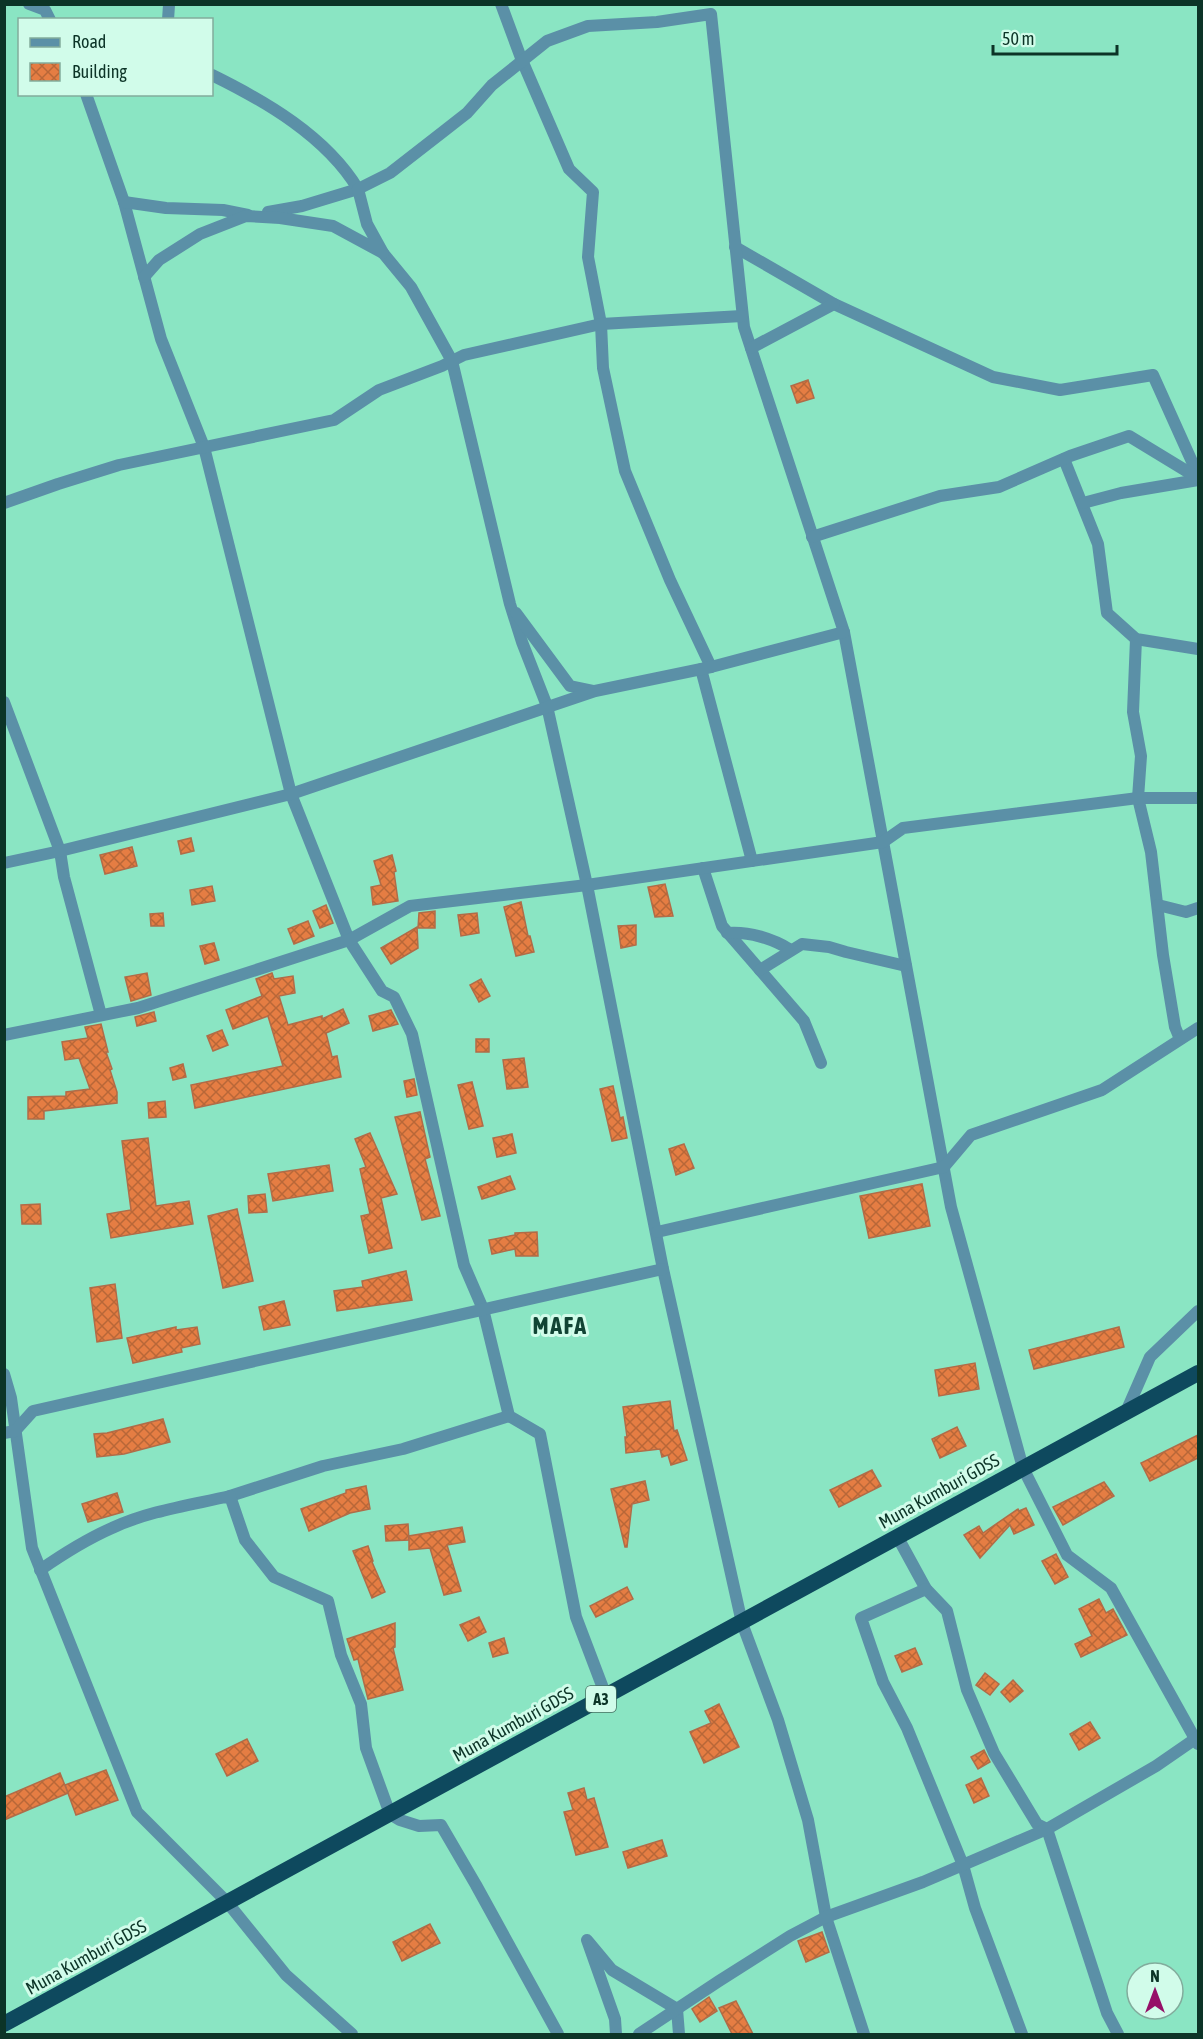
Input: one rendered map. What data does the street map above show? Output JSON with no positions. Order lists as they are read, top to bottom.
{
  "streets": {
    "highway": ["Muna Kumburi GDSS", "A3"]
  },
  "districts": ["MAFA"],
  "legend": ["Road", "Building"],
  "scale_bar": "50 m",
  "north": "top"
}
